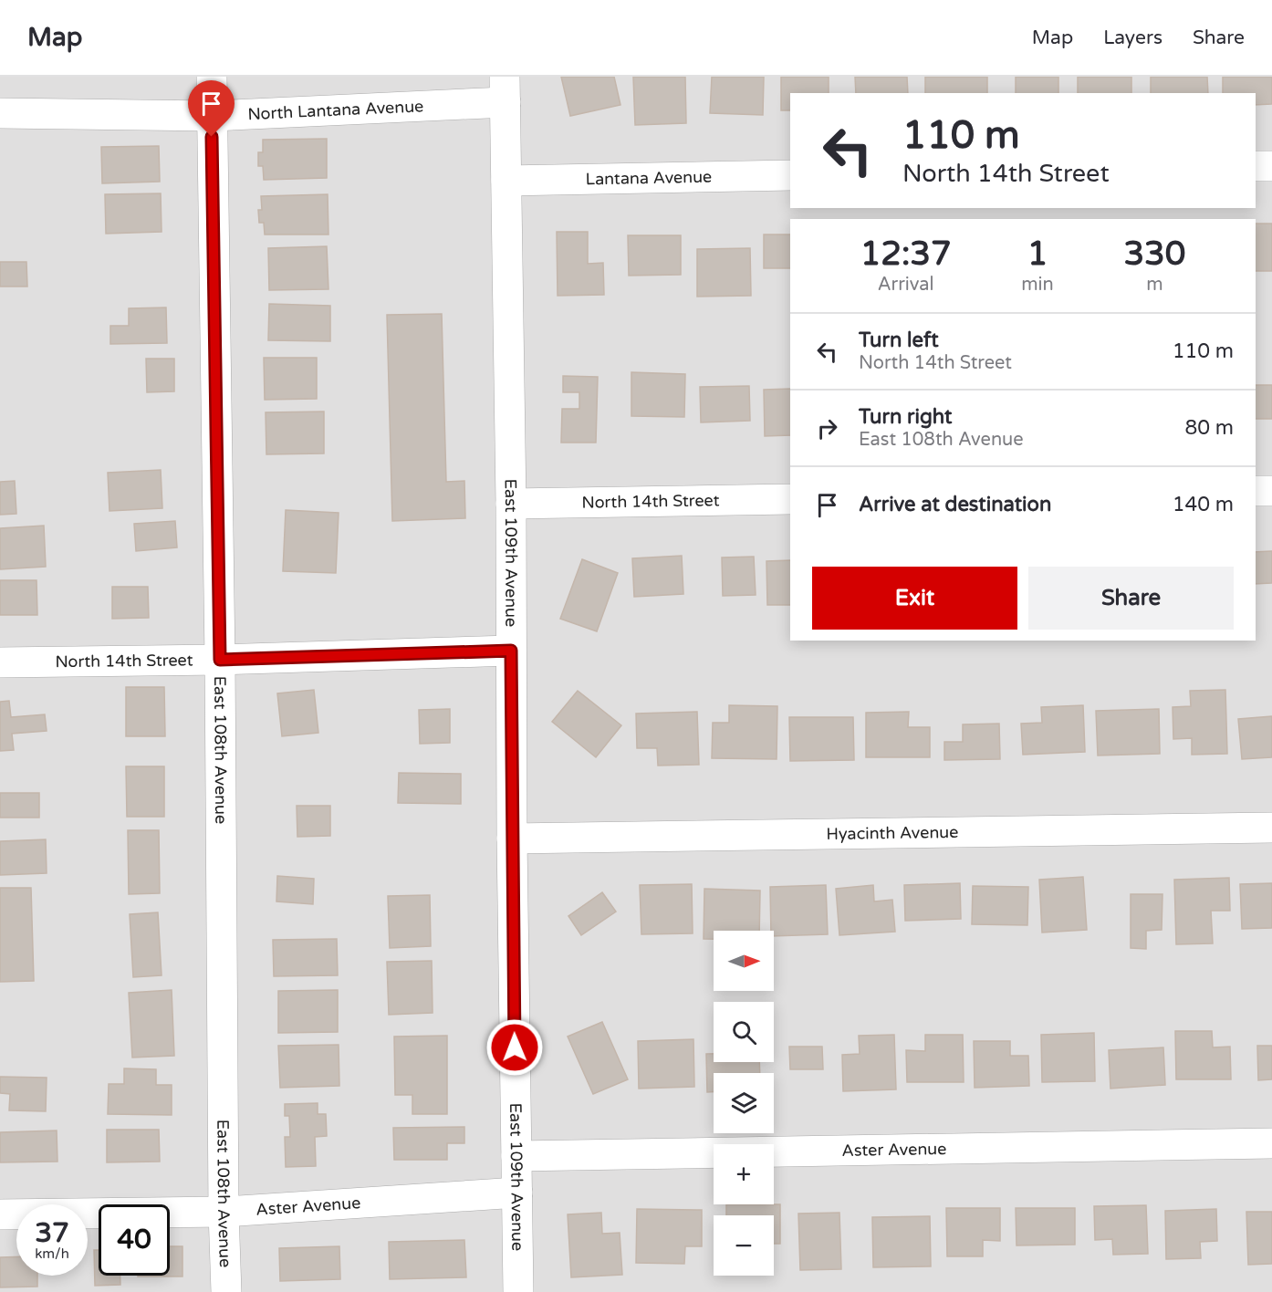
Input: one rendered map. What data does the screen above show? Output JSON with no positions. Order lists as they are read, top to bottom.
{
  "streets": {
    "street": [
      "North Lantana Avenue",
      "Lantana Avenue",
      "North 14th Street",
      "East 109th Avenue",
      "East 108th Avenue",
      "Hyacinth Avenue",
      "Aster Avenue"
    ]
  },
  "crossings": [
    ["North Lantana Avenue", "East 109th Avenue"],
    ["North Lantana Avenue", "East 108th Avenue"],
    ["Lantana Avenue", "East 109th Avenue"],
    ["North 14th Street", "East 109th Avenue"],
    ["North 14th Street", "East 108th Avenue"],
    ["East 109th Avenue", "Hyacinth Avenue"],
    ["East 109th Avenue", "Aster Avenue"],
    ["East 108th Avenue", "Aster Avenue"]
  ],
  "north": "right",
  "page": {
    "header": "Map",
    "nav": ["Map", "Layers", "Share"],
    "turn": ["110 m", "North 14th Street"],
    "eta": [
      "12:37",
      "Arrival",
      "1",
      "min",
      "330",
      "m"
    ],
    "list": [
      {
        "name": "Turn left",
        "note": "North 14th Street",
        "value": "110 m"
      },
      {
        "name": "Turn right",
        "note": "East 108th Avenue",
        "value": "80 m"
      },
      {
        "name": "Arrive at destination",
        "value": "140 m"
      }
    ],
    "buttons": ["Exit", "Share"],
    "map_buttons": ["+", "−"],
    "speed": "37 km/h",
    "limit": "40"
  }
}
